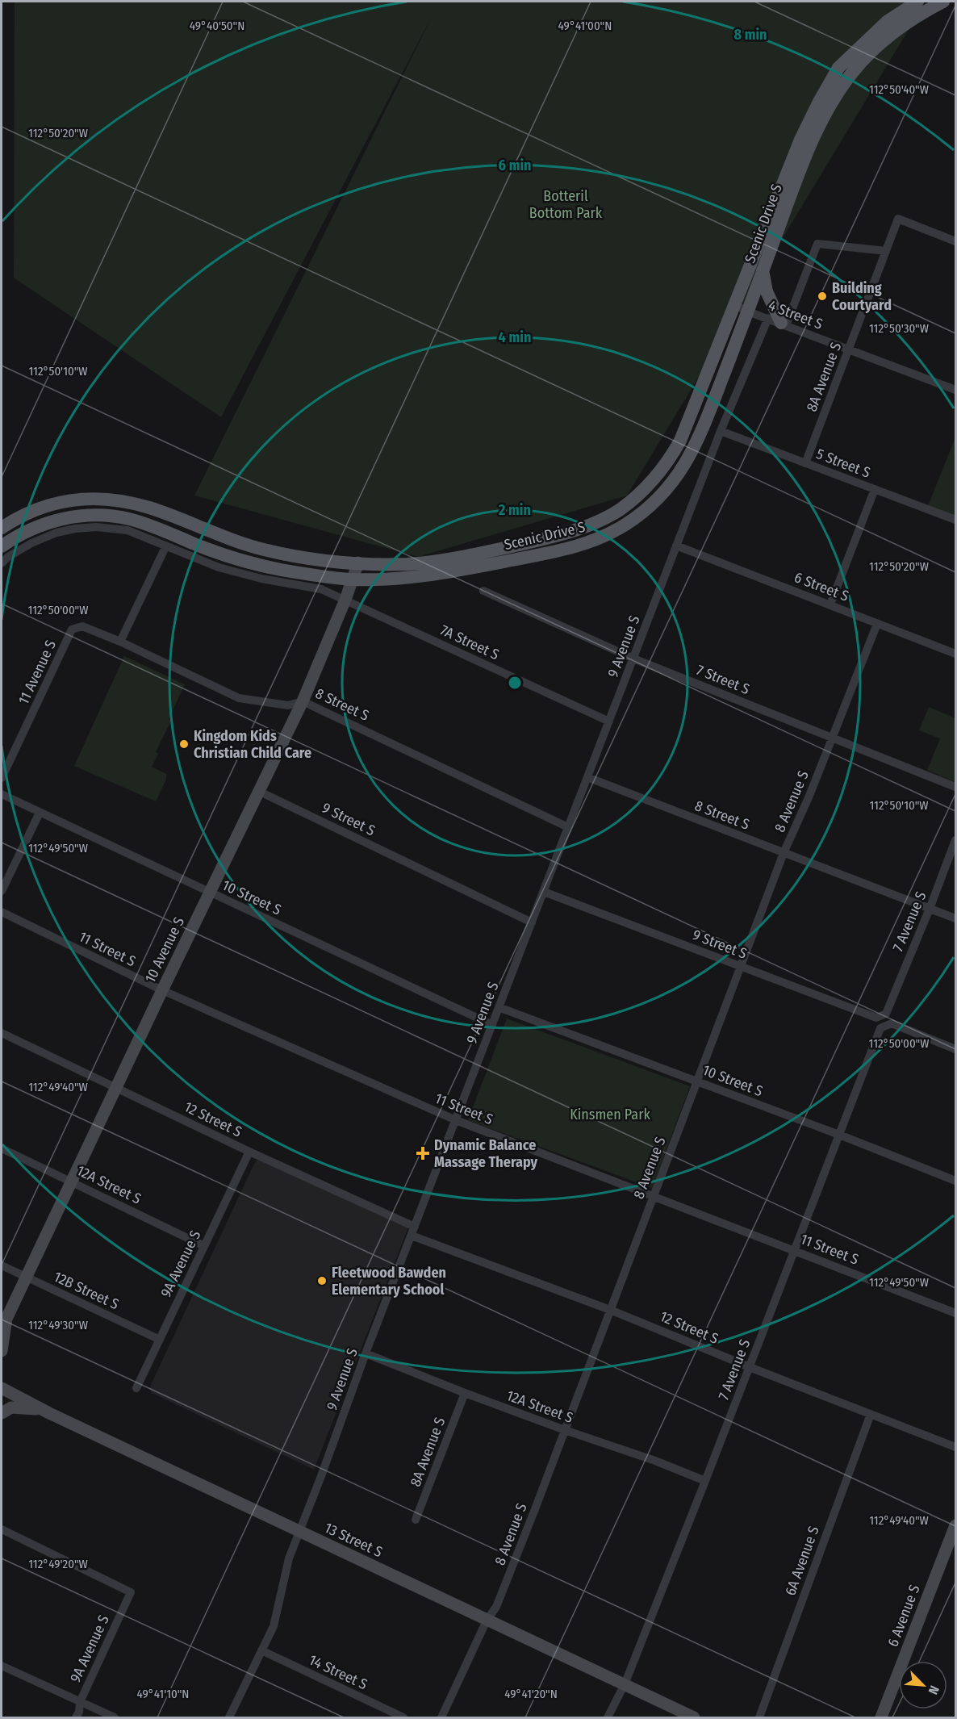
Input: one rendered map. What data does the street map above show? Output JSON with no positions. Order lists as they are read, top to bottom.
{
  "streets": {
    "main road": ["Scenic Drive S"],
    "street": [
      "4 Street S",
      "8A Avenue S",
      "5 Street S",
      "6 Street S",
      "7A Street S",
      "9 Avenue S",
      "11 Avenue S",
      "7 Street S",
      "8 Street S",
      "8 Avenue S",
      "9 Street S",
      "10 Street S",
      "7 Avenue S",
      "11 Street S",
      "10 Avenue S",
      "12 Street S",
      "12A Street S",
      "9A Avenue S",
      "12B Street S",
      "13 Street S",
      "6A Avenue S",
      "6 Avenue S",
      "14 Street S"
    ]
  },
  "crossings": [
    ["Scenic Drive S", "4 Street S"],
    ["Scenic Drive S", "10 Avenue S"],
    ["4 Street S", "8A Avenue S"],
    ["4 Street S", "9 Avenue S"],
    ["8A Avenue S", "5 Street S"],
    ["8A Avenue S", "12A Street S"],
    ["5 Street S", "9 Avenue S"],
    ["6 Street S", "9 Avenue S"],
    ["6 Street S", "8 Avenue S"],
    ["7A Street S", "9 Avenue S"],
    ["7A Street S", "10 Avenue S"],
    ["9 Avenue S", "7 Street S"],
    ["9 Avenue S", "8 Street S"],
    ["9 Avenue S", "9 Street S"],
    ["9 Avenue S", "10 Street S"],
    ["9 Avenue S", "11 Street S"],
    ["9 Avenue S", "12 Street S"],
    ["9 Avenue S", "12A Street S"],
    ["9 Avenue S", "13 Street S"],
    ["9 Avenue S", "14 Street S"],
    ["11 Avenue S", "8 Street S"],
    ["7 Street S", "8 Avenue S"],
    ["8 Street S", "8 Avenue S"],
    ["8 Street S", "7 Avenue S"],
    ["8 Street S", "10 Avenue S"],
    ["8 Avenue S", "9 Street S"],
    ["8 Avenue S", "10 Street S"],
    ["8 Avenue S", "11 Street S"],
    ["8 Avenue S", "12 Street S"],
    ["8 Avenue S", "12A Street S"],
    ["8 Avenue S", "13 Street S"],
    ["9 Street S", "7 Avenue S"],
    ["9 Street S", "10 Avenue S"],
    ["10 Street S", "7 Avenue S"],
    ["10 Street S", "10 Avenue S"],
    ["7 Avenue S", "11 Street S"],
    ["7 Avenue S", "12 Street S"],
    ["7 Avenue S", "12A Street S"],
    ["7 Avenue S", "13 Street S"],
    ["11 Street S", "10 Avenue S"],
    ["10 Avenue S", "12 Street S"],
    ["10 Avenue S", "12A Street S"],
    ["10 Avenue S", "12B Street S"],
    ["12 Street S", "9A Avenue S"],
    ["12 Street S", "6A Avenue S"],
    ["12A Street S", "9A Avenue S"],
    ["9A Avenue S", "12B Street S"]
  ],
  "parks": ["Botteril Bottom Park", "Kinsmen Park"],
  "places": {
    "other": ["Building Courtyard", "Kingdom Kids Christian Child Care", "Fleetwood Bawden Elementary School"],
    "health": ["Dynamic Balance Massage Therapy"]
  },
  "north": "bottom right",
  "coordinates": [
    "49°40'50\"N",
    "49°41'00\"N",
    "112°50'40\"W",
    "112°50'20\"W",
    "112°50'30\"W",
    "112°50'10\"W",
    "112°50'00\"W",
    "112°49'50\"W",
    "112°49'40\"W",
    "112°49'30\"W",
    "112°49'20\"W",
    "49°41'10\"N",
    "49°41'20\"N"
  ],
  "rings": [
    "8 min",
    "6 min",
    "4 min",
    "2 min"
  ]
}
